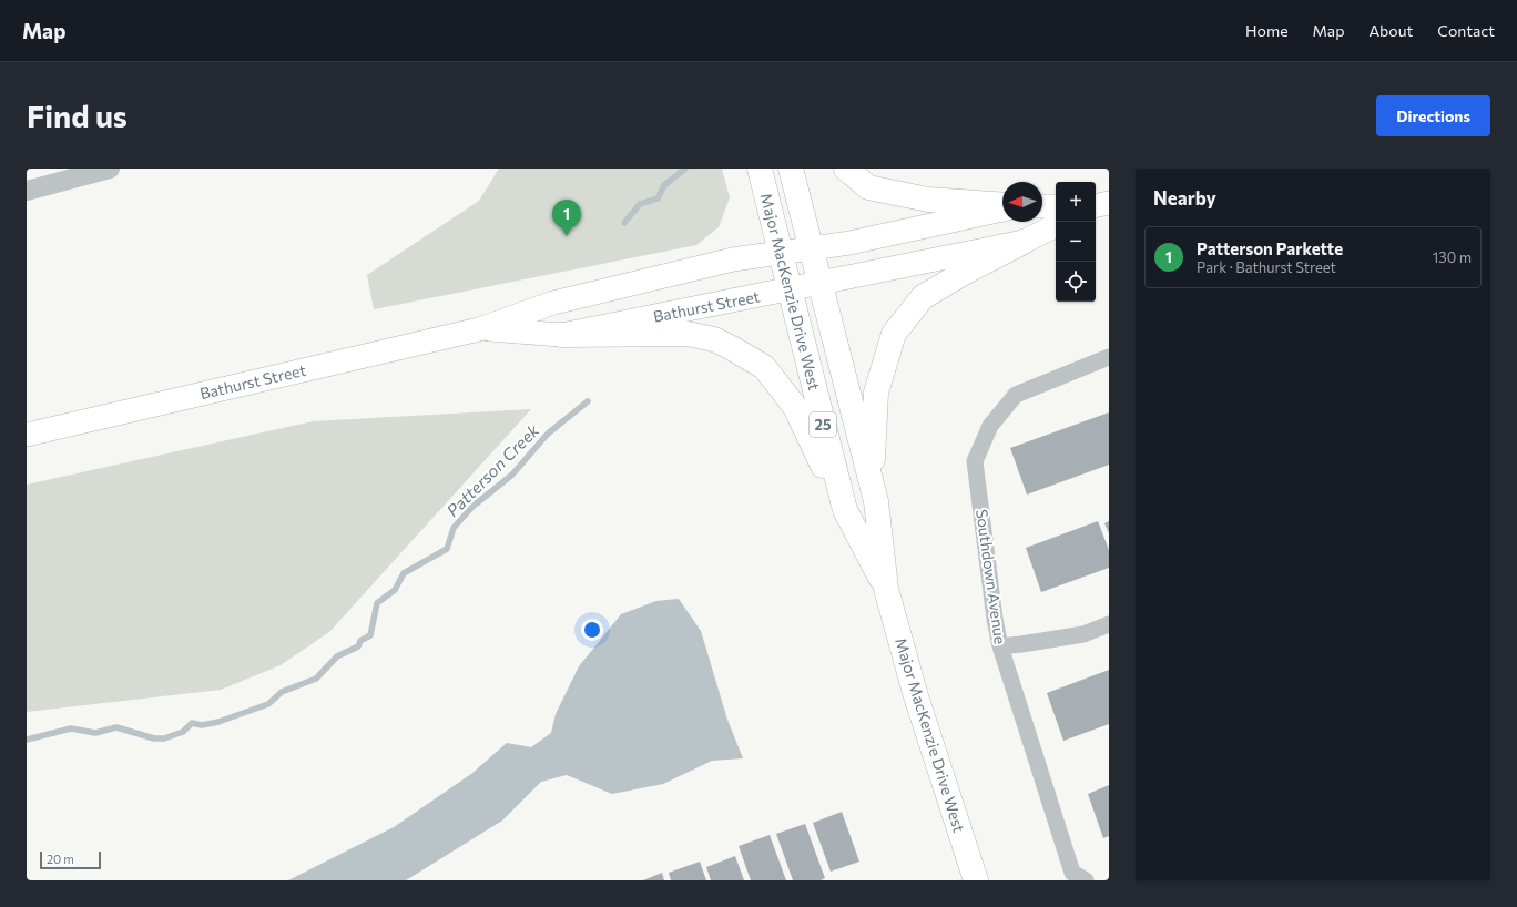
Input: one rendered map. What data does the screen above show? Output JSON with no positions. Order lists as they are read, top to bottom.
{
  "streets": {
    "main road": ["Major MacKenzie Drive West", "Bathurst Street", "25"],
    "street": ["Southdown Avenue"]
  },
  "crossings": [
    ["Major MacKenzie Drive West", "Bathurst Street"]
  ],
  "water": ["Patterson Creek"],
  "scale_bar": "20 m",
  "north": "left",
  "page": {
    "header": "Map",
    "nav": [
      "Home",
      "Map",
      "About",
      "Contact"
    ],
    "buttons": "Directions",
    "title": "Find us",
    "heading": "Nearby",
    "map_buttons": ["+", "−"],
    "pins": "1",
    "list": [
      {
        "mark": "1",
        "name": "Patterson Parkette",
        "note": "Park · Bathurst Street",
        "value": "130 m"
      }
    ],
    "scale": "20 m"
  }
}
